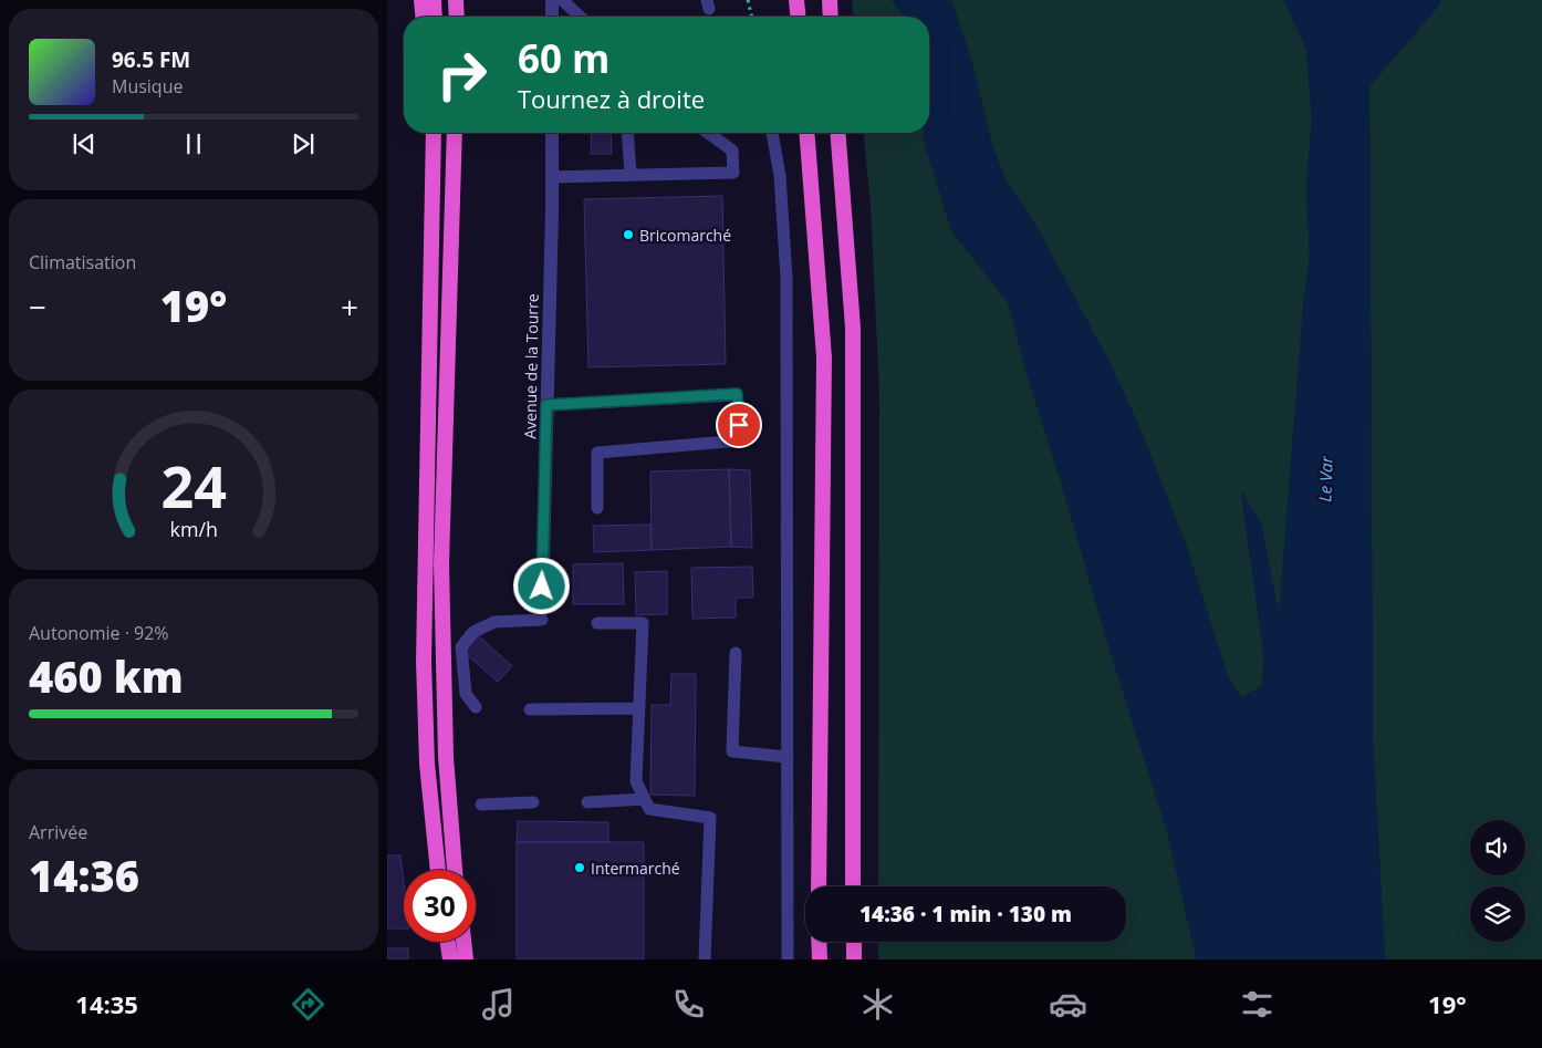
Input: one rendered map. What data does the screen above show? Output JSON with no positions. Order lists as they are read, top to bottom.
{
  "streets": {
    "street": ["Avenue de la Tourre"]
  },
  "water": ["Le Var"],
  "places": ["Bricomarché", "Intermarché"],
  "page": {
    "turn": ["60 m", "Tournez à droite"],
    "song": ["96.5 FM", "Musique"],
    "tile": [
      "Climatisation",
      ["Autonomie · 92%", "460 km"],
      ["Arrivée", "14:36"]
    ],
    "heat": ["−", "19°", "+"],
    "limit": "30",
    "trip": "14:36 · 1 min · 130 m",
    "tabs": ["14:35", "19°"],
    "gauge": ["24", "km/h"]
  }
}
